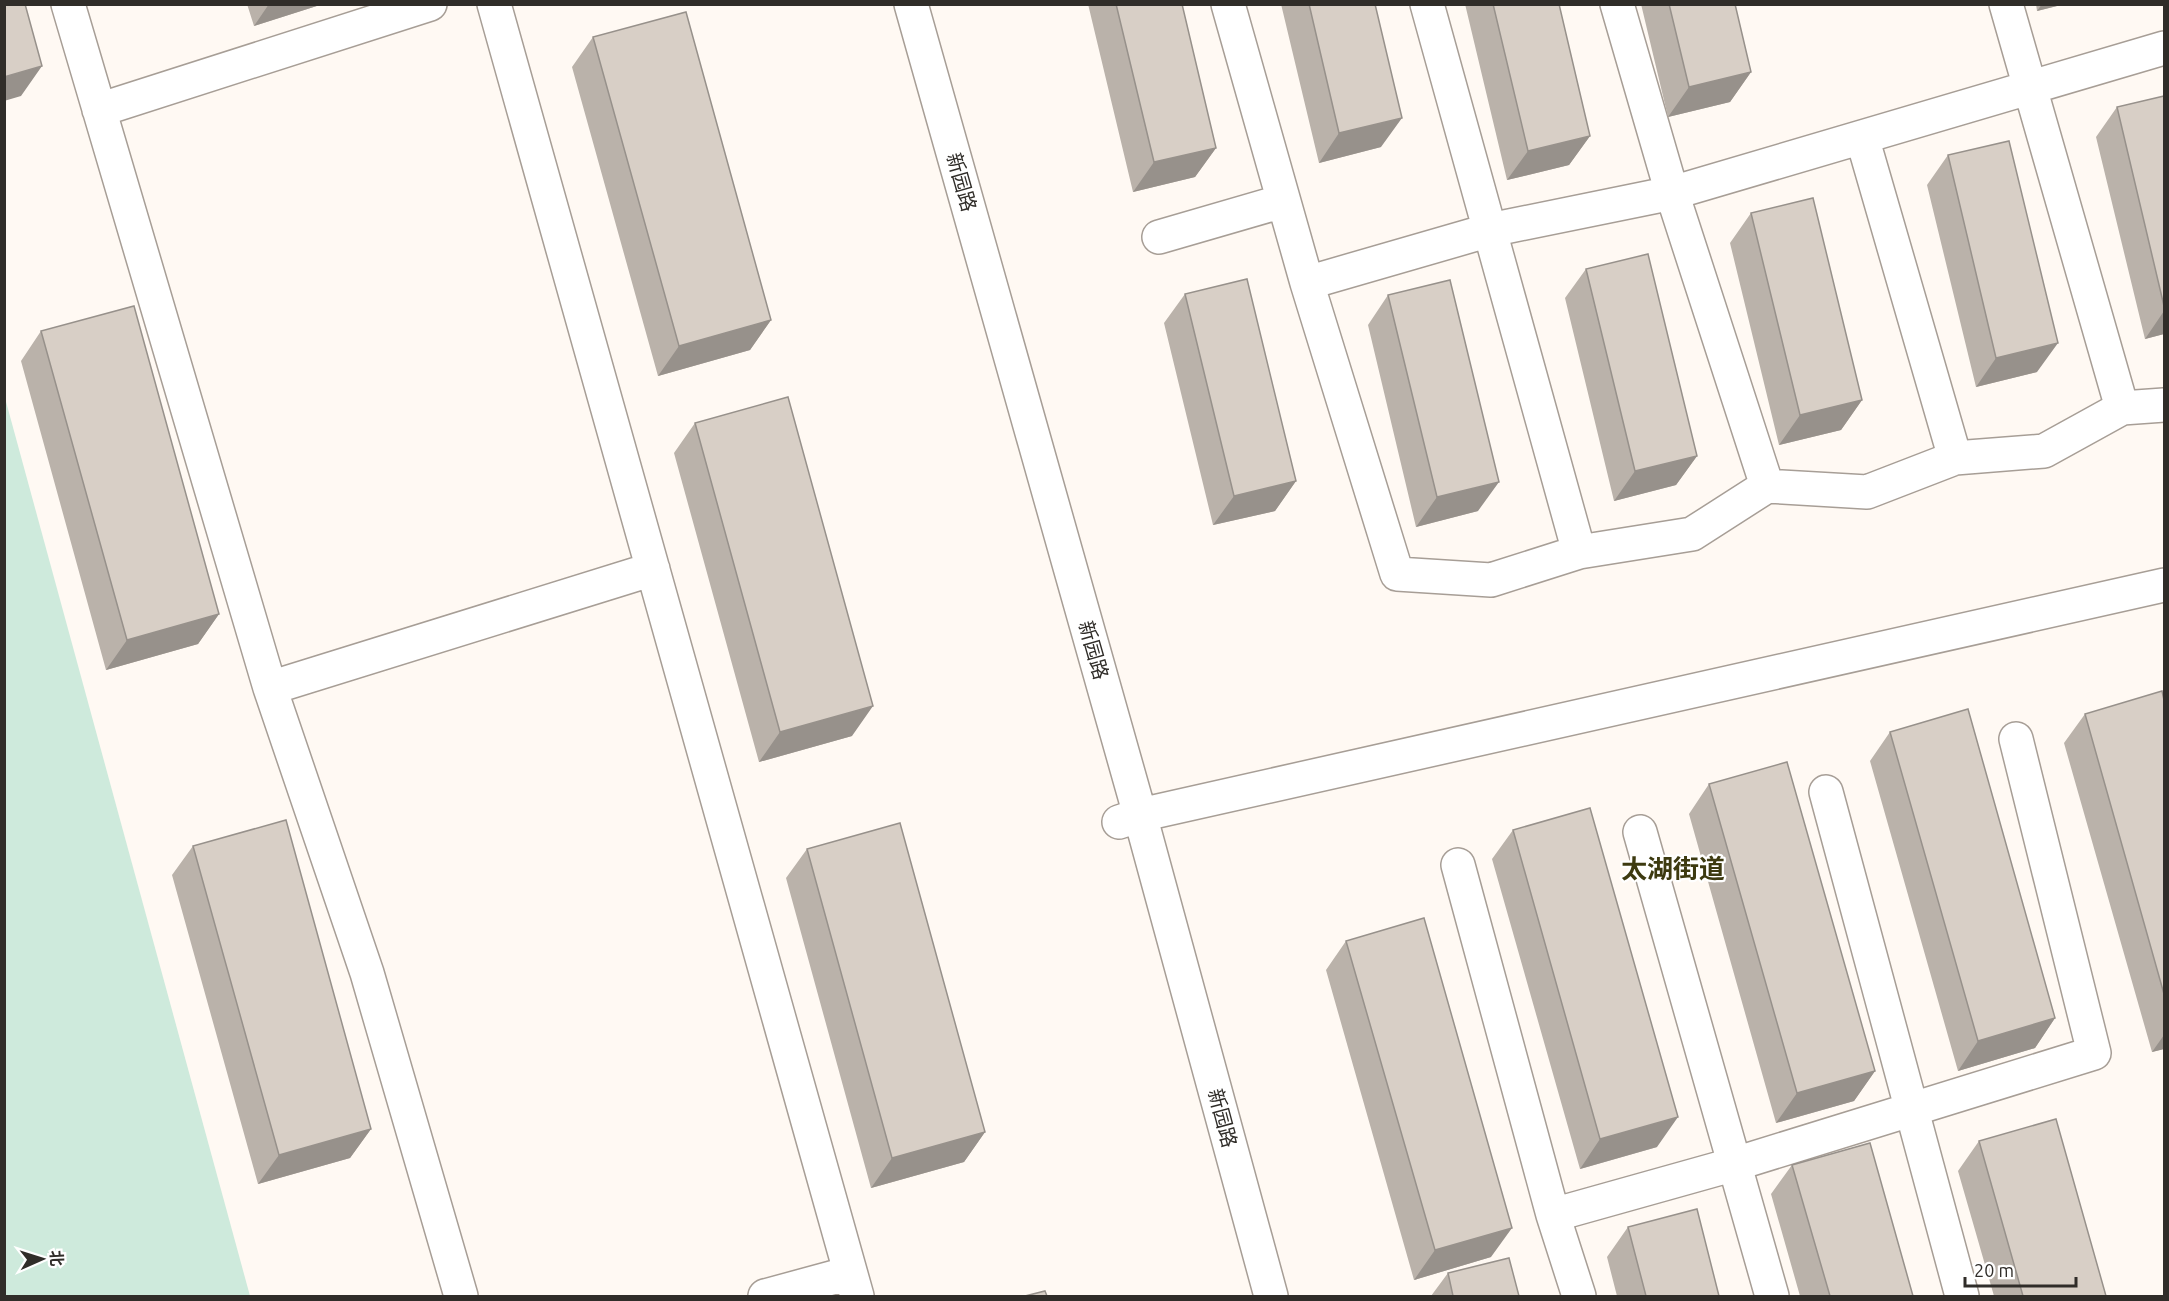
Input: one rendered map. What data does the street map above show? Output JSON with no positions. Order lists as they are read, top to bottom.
{
  "streets": {
    "street": ["新园路"]
  },
  "districts": ["太湖街道"],
  "scale_bar": "20 m",
  "north": "right"
}
